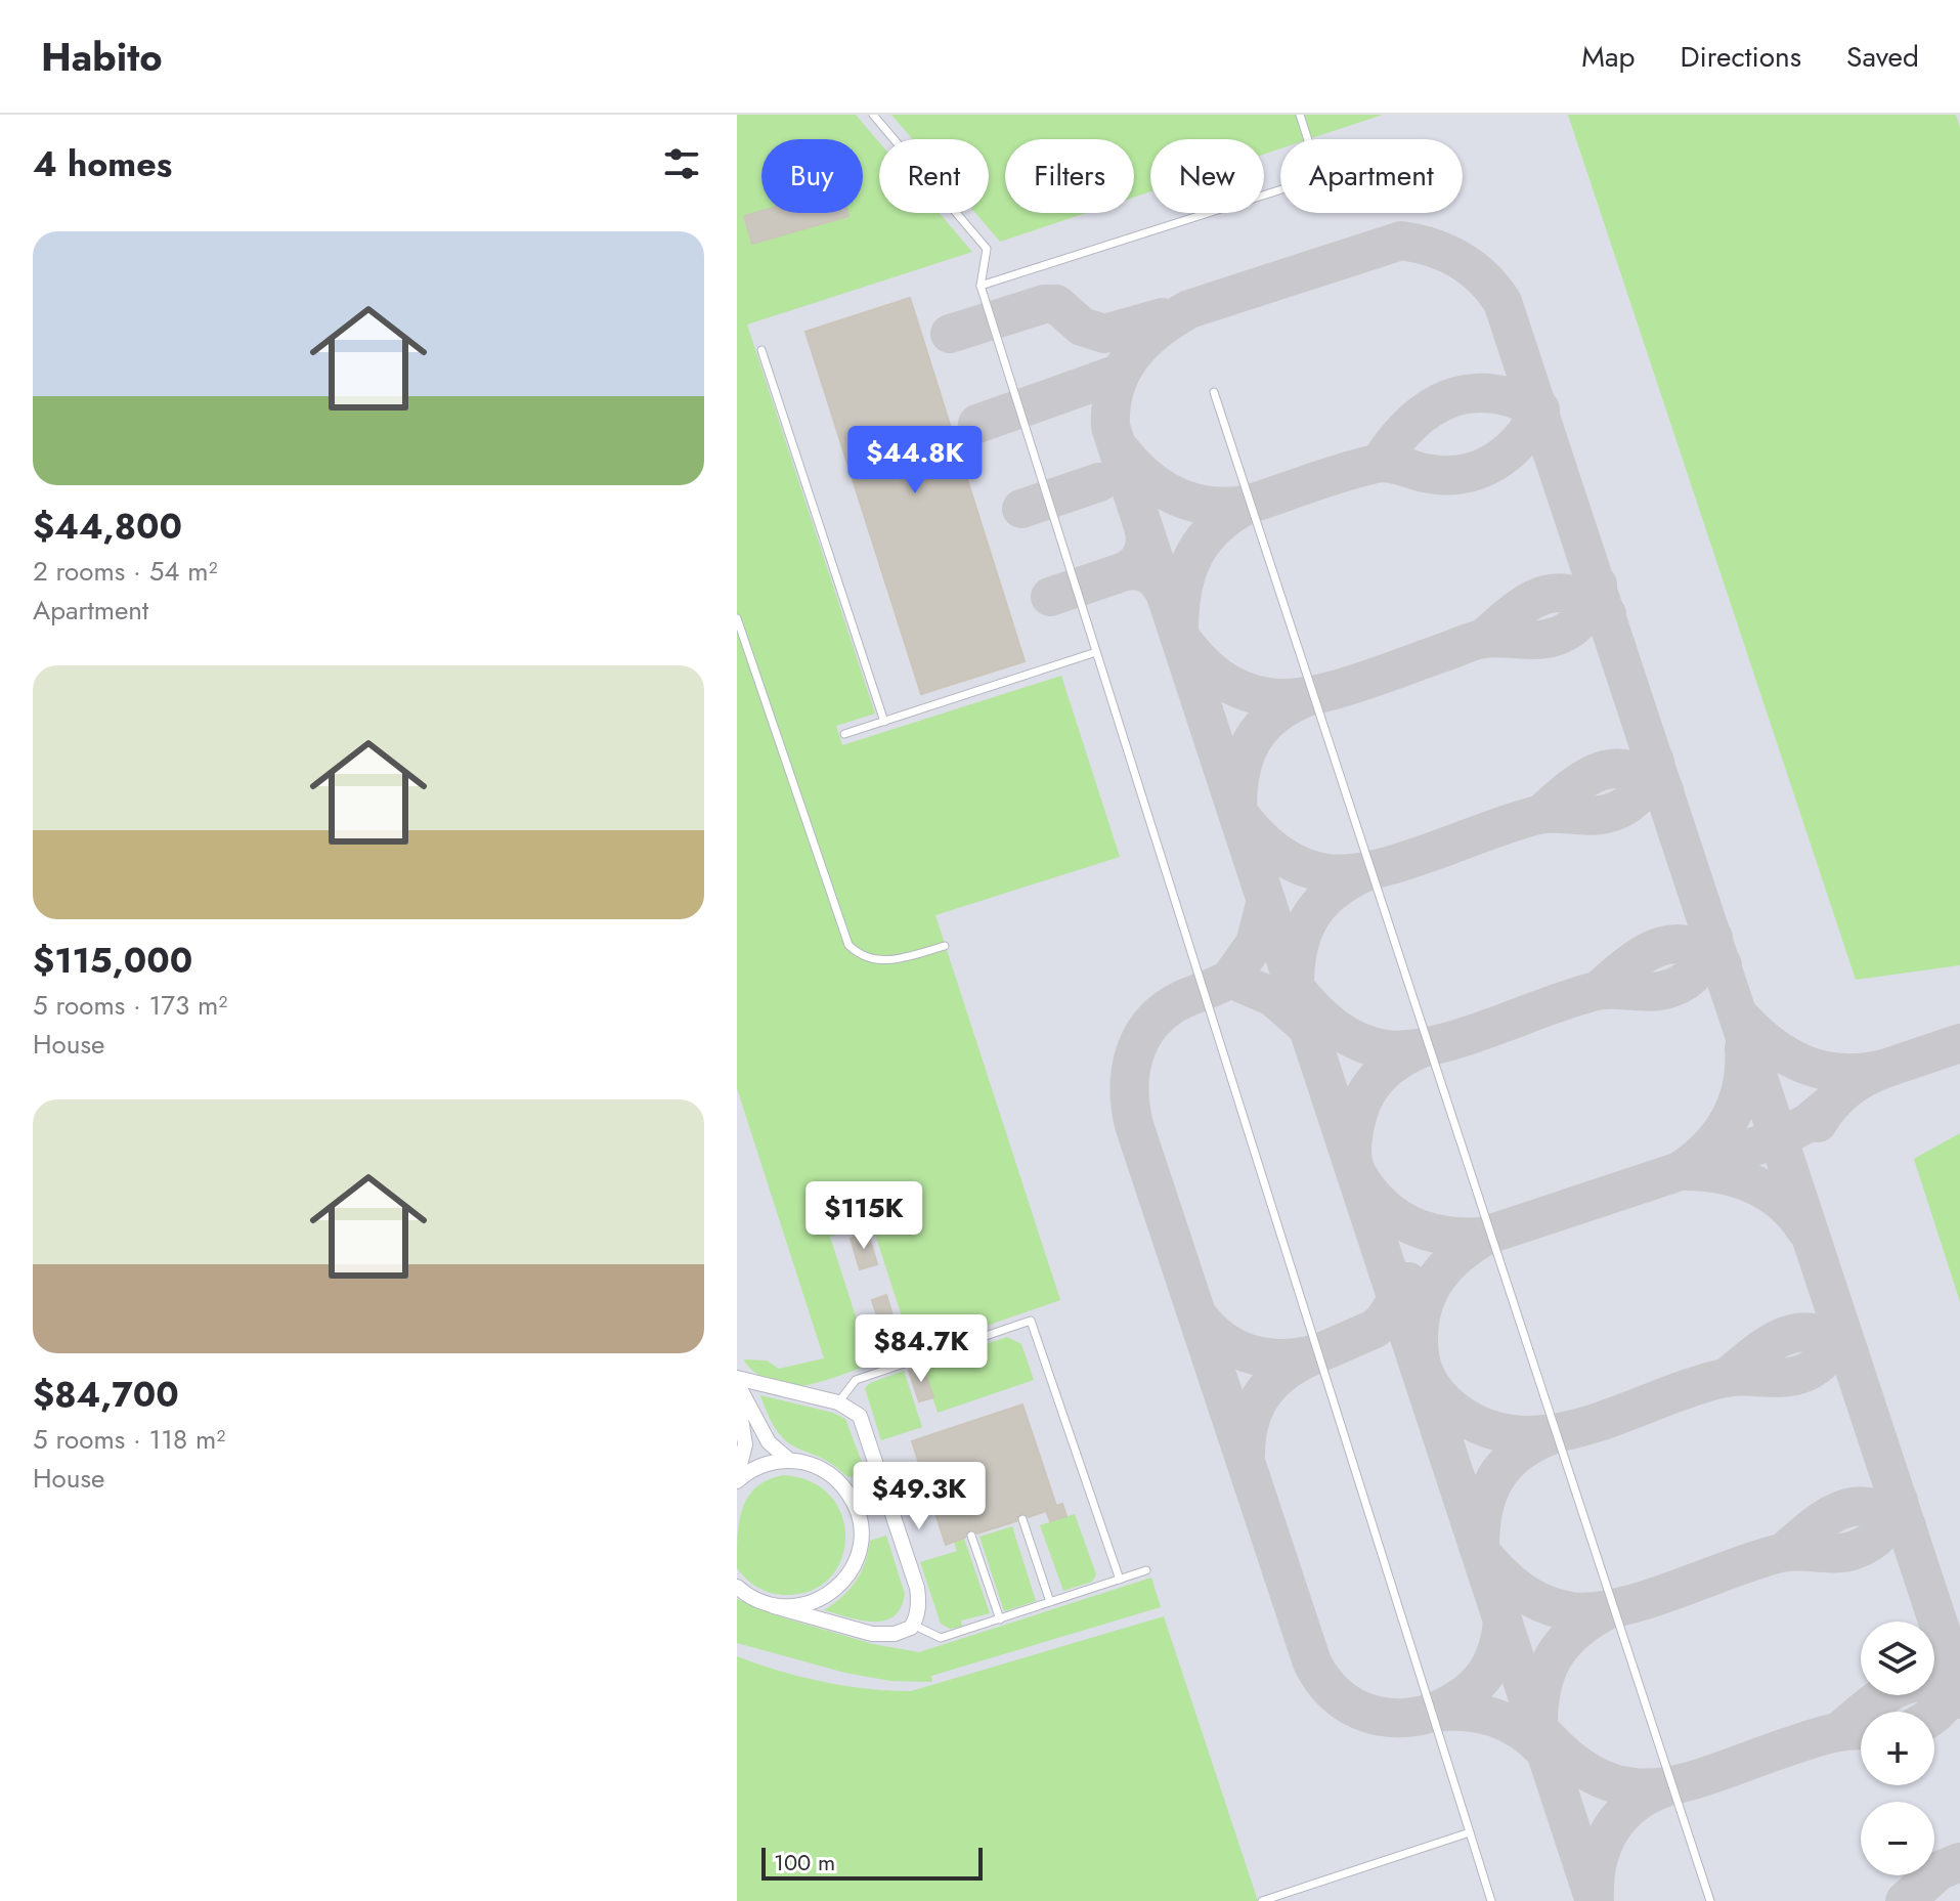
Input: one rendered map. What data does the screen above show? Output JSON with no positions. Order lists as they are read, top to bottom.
{
  "scale_bar": "100 m",
  "page": {
    "header": "Habito",
    "nav": ["Map", "Directions", "Saved"],
    "heading": "4 homes",
    "chip": [
      "Buy",
      "Rent",
      "Filters",
      "New",
      "Apartment"
    ],
    "list": [
      {
        "name": "$44,800",
        "note": "2 rooms · 54 m² · Apartment"
      },
      {
        "name": "$115,000",
        "note": "5 rooms · 173 m² · House"
      },
      {
        "name": "$84,700",
        "note": "5 rooms · 118 m² · House"
      }
    ],
    "price": [
      "$44.8K",
      "$115K",
      "$84.7K",
      "$49.3K"
    ],
    "map_buttons": ["+", "−"],
    "scale": "100 m"
  }
}
